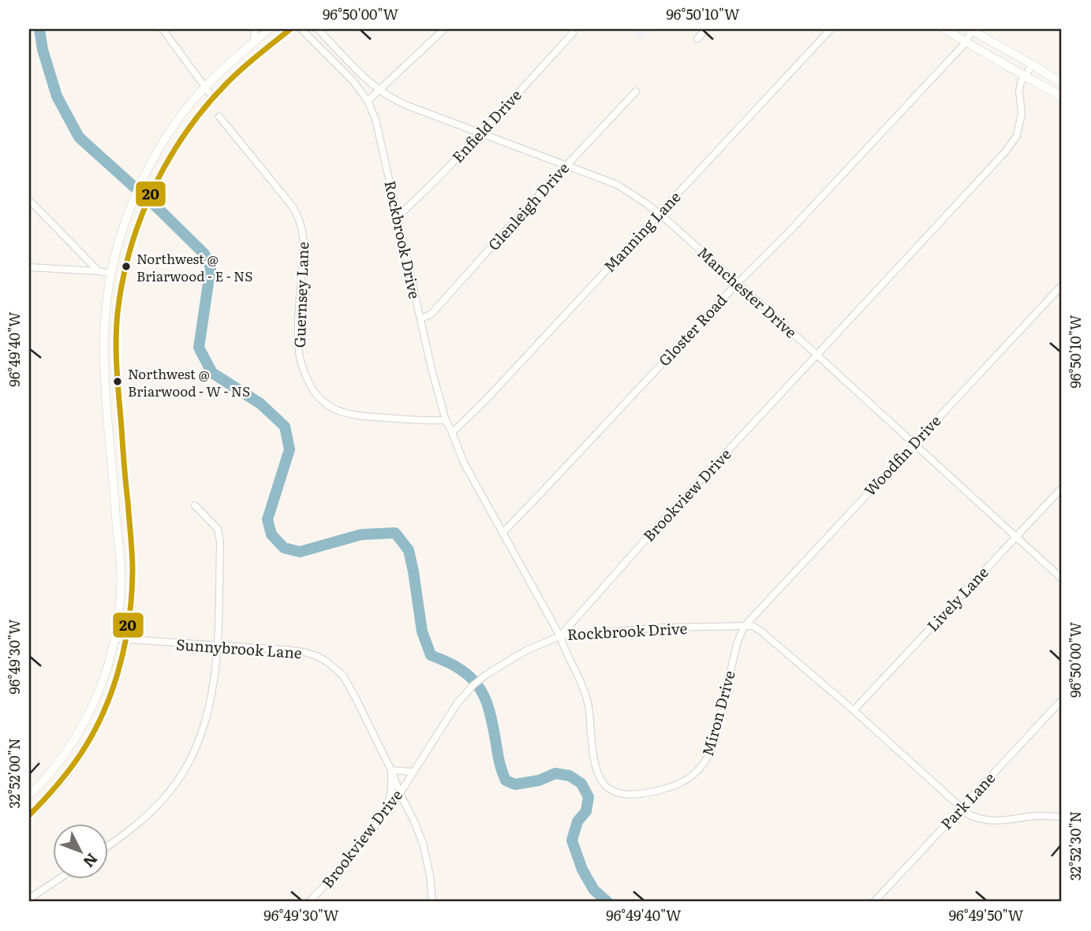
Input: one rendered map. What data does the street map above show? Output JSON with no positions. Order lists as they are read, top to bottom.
{
  "streets": {
    "street": [
      "Enfield Drive",
      "Glenleigh Drive",
      "Manning Lane",
      "Rockbrook Drive",
      "Manchester Drive",
      "Guernsey Lane",
      "Gloster Road",
      "Woodfin Drive",
      "Brookview Drive",
      "Lively Lane",
      "Sunnybrook Lane",
      "Miron Drive",
      "Park Lane"
    ]
  },
  "crossings": [
    ["Enfield Drive", "Rockbrook Drive"],
    ["Enfield Drive", "Manchester Drive"],
    ["Glenleigh Drive", "Rockbrook Drive"],
    ["Glenleigh Drive", "Manchester Drive"],
    ["Manning Lane", "Rockbrook Drive"],
    ["Manning Lane", "Manchester Drive"],
    ["Rockbrook Drive", "Guernsey Lane"],
    ["Rockbrook Drive", "Gloster Road"],
    ["Rockbrook Drive", "Woodfin Drive"],
    ["Rockbrook Drive", "Brookview Drive"],
    ["Rockbrook Drive", "Lively Lane"],
    ["Rockbrook Drive", "Miron Drive"],
    ["Rockbrook Drive", "Park Lane"],
    ["Manchester Drive", "Gloster Road"],
    ["Manchester Drive", "Woodfin Drive"],
    ["Manchester Drive", "Brookview Drive"],
    ["Manchester Drive", "Lively Lane"],
    ["Woodfin Drive", "Miron Drive"],
    ["Brookview Drive", "Sunnybrook Lane"],
    ["Brookview Drive", "Miron Drive"]
  ],
  "places": ["Northwest @ Briarwood - E - NS", "Northwest @ Briarwood - W - NS"],
  "lines": ["transit line 20"],
  "north": "bottom right",
  "coordinates": [
    "96°50'00\"W",
    "96°50'10\"W",
    "96°49'40\"W",
    "96°49'30\"W",
    "32°52'00\"N",
    "32°52'30\"N",
    "96°49'50\"W"
  ]
}
